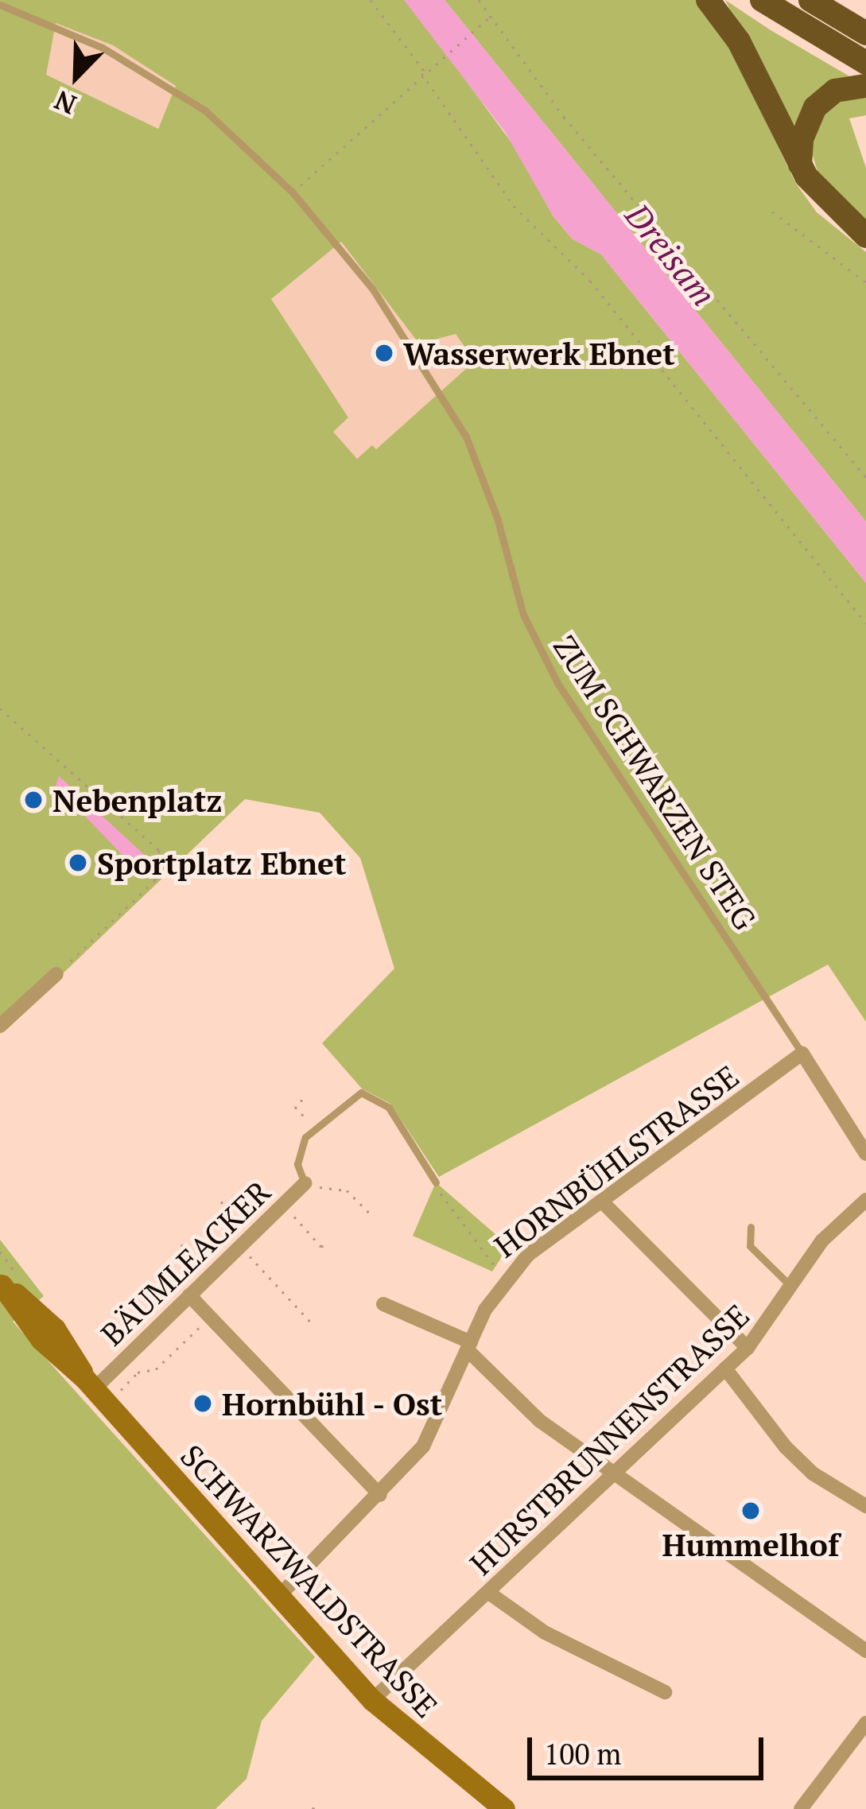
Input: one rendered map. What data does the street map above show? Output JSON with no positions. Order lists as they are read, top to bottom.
{
  "streets": {
    "main road": ["SCHWARZWALDSTRASSE"],
    "street": ["HORNBÜHLSTRASSE", "BÄUMLEACKER", "HURSTBRUNNENSTRASSE"],
    "lane": ["ZUM SCHWARZEN STEG"]
  },
  "crossings": [
    ["ZUM SCHWARZEN STEG", "HORNBÜHLSTRASSE"],
    ["HORNBÜHLSTRASSE", "SCHWARZWALDSTRASSE"],
    ["BÄUMLEACKER", "SCHWARZWALDSTRASSE"],
    ["HURSTBRUNNENSTRASSE", "SCHWARZWALDSTRASSE"]
  ],
  "water": ["Dreisam"],
  "places": [
    "Wasserwerk Ebnet",
    "Nebenplatz",
    "Sportplatz Ebnet",
    "Hornbühl - Ost",
    "Hummelhof"
  ],
  "scale_bar": "100 m",
  "north": "bottom left"
}
